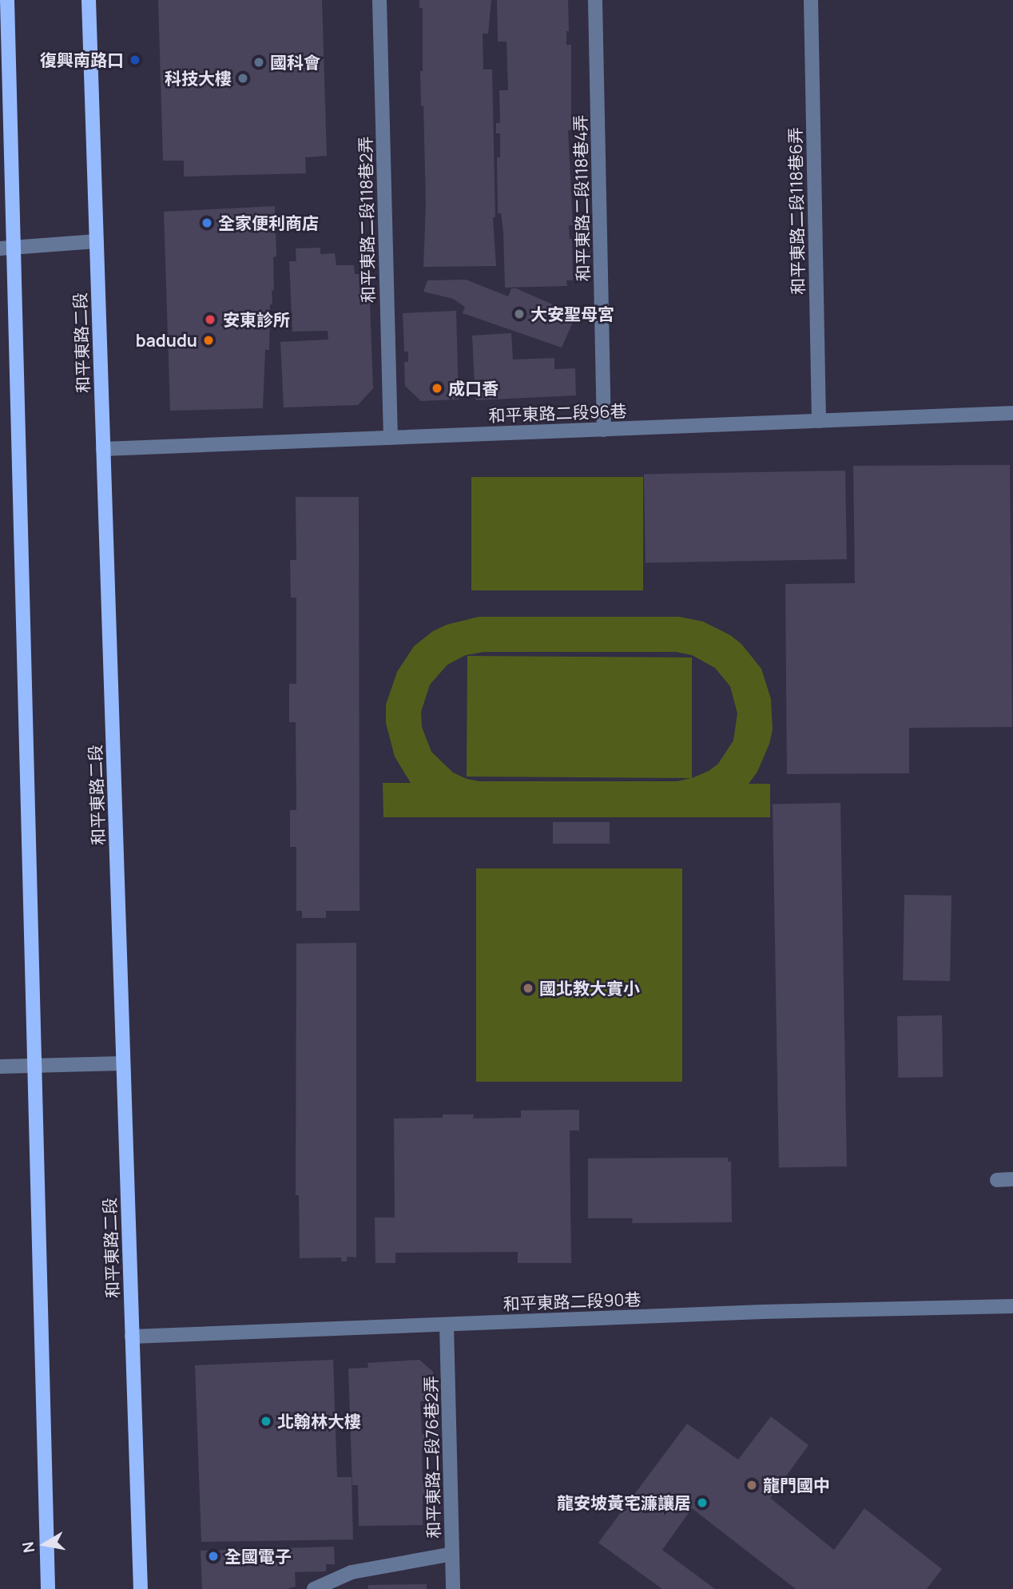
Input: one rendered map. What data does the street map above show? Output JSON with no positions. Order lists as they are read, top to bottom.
{
  "streets": {
    "main road": ["和平東路二段"],
    "street": [
      "和平東路二段118巷4弄",
      "和平東路二段118巷6弄",
      "和平東路二段118巷2弄",
      "和平東路二段96巷",
      "和平東路二段90巷",
      "和平東路二段76巷2弄"
    ]
  },
  "crossings": [
    ["和平東路二段118巷4弄", "和平東路二段96巷"],
    ["和平東路二段118巷6弄", "和平東路二段96巷"],
    ["和平東路二段118巷2弄", "和平東路二段96巷"],
    ["和平東路二段", "和平東路二段96巷"],
    ["和平東路二段", "和平東路二段90巷"],
    ["和平東路二段90巷", "和平東路二段76巷2弄"]
  ],
  "places": [
    "復興南路口",
    "國科會",
    "科技大樓",
    "全家便利商店",
    "大安聖母宮",
    "安東診所",
    "badudu",
    "成口香",
    "國北教大實小",
    "北翰林大樓",
    "龍門國中",
    "龍安坡黃宅濂讓居",
    "全國電子"
  ],
  "north": "left"
}
